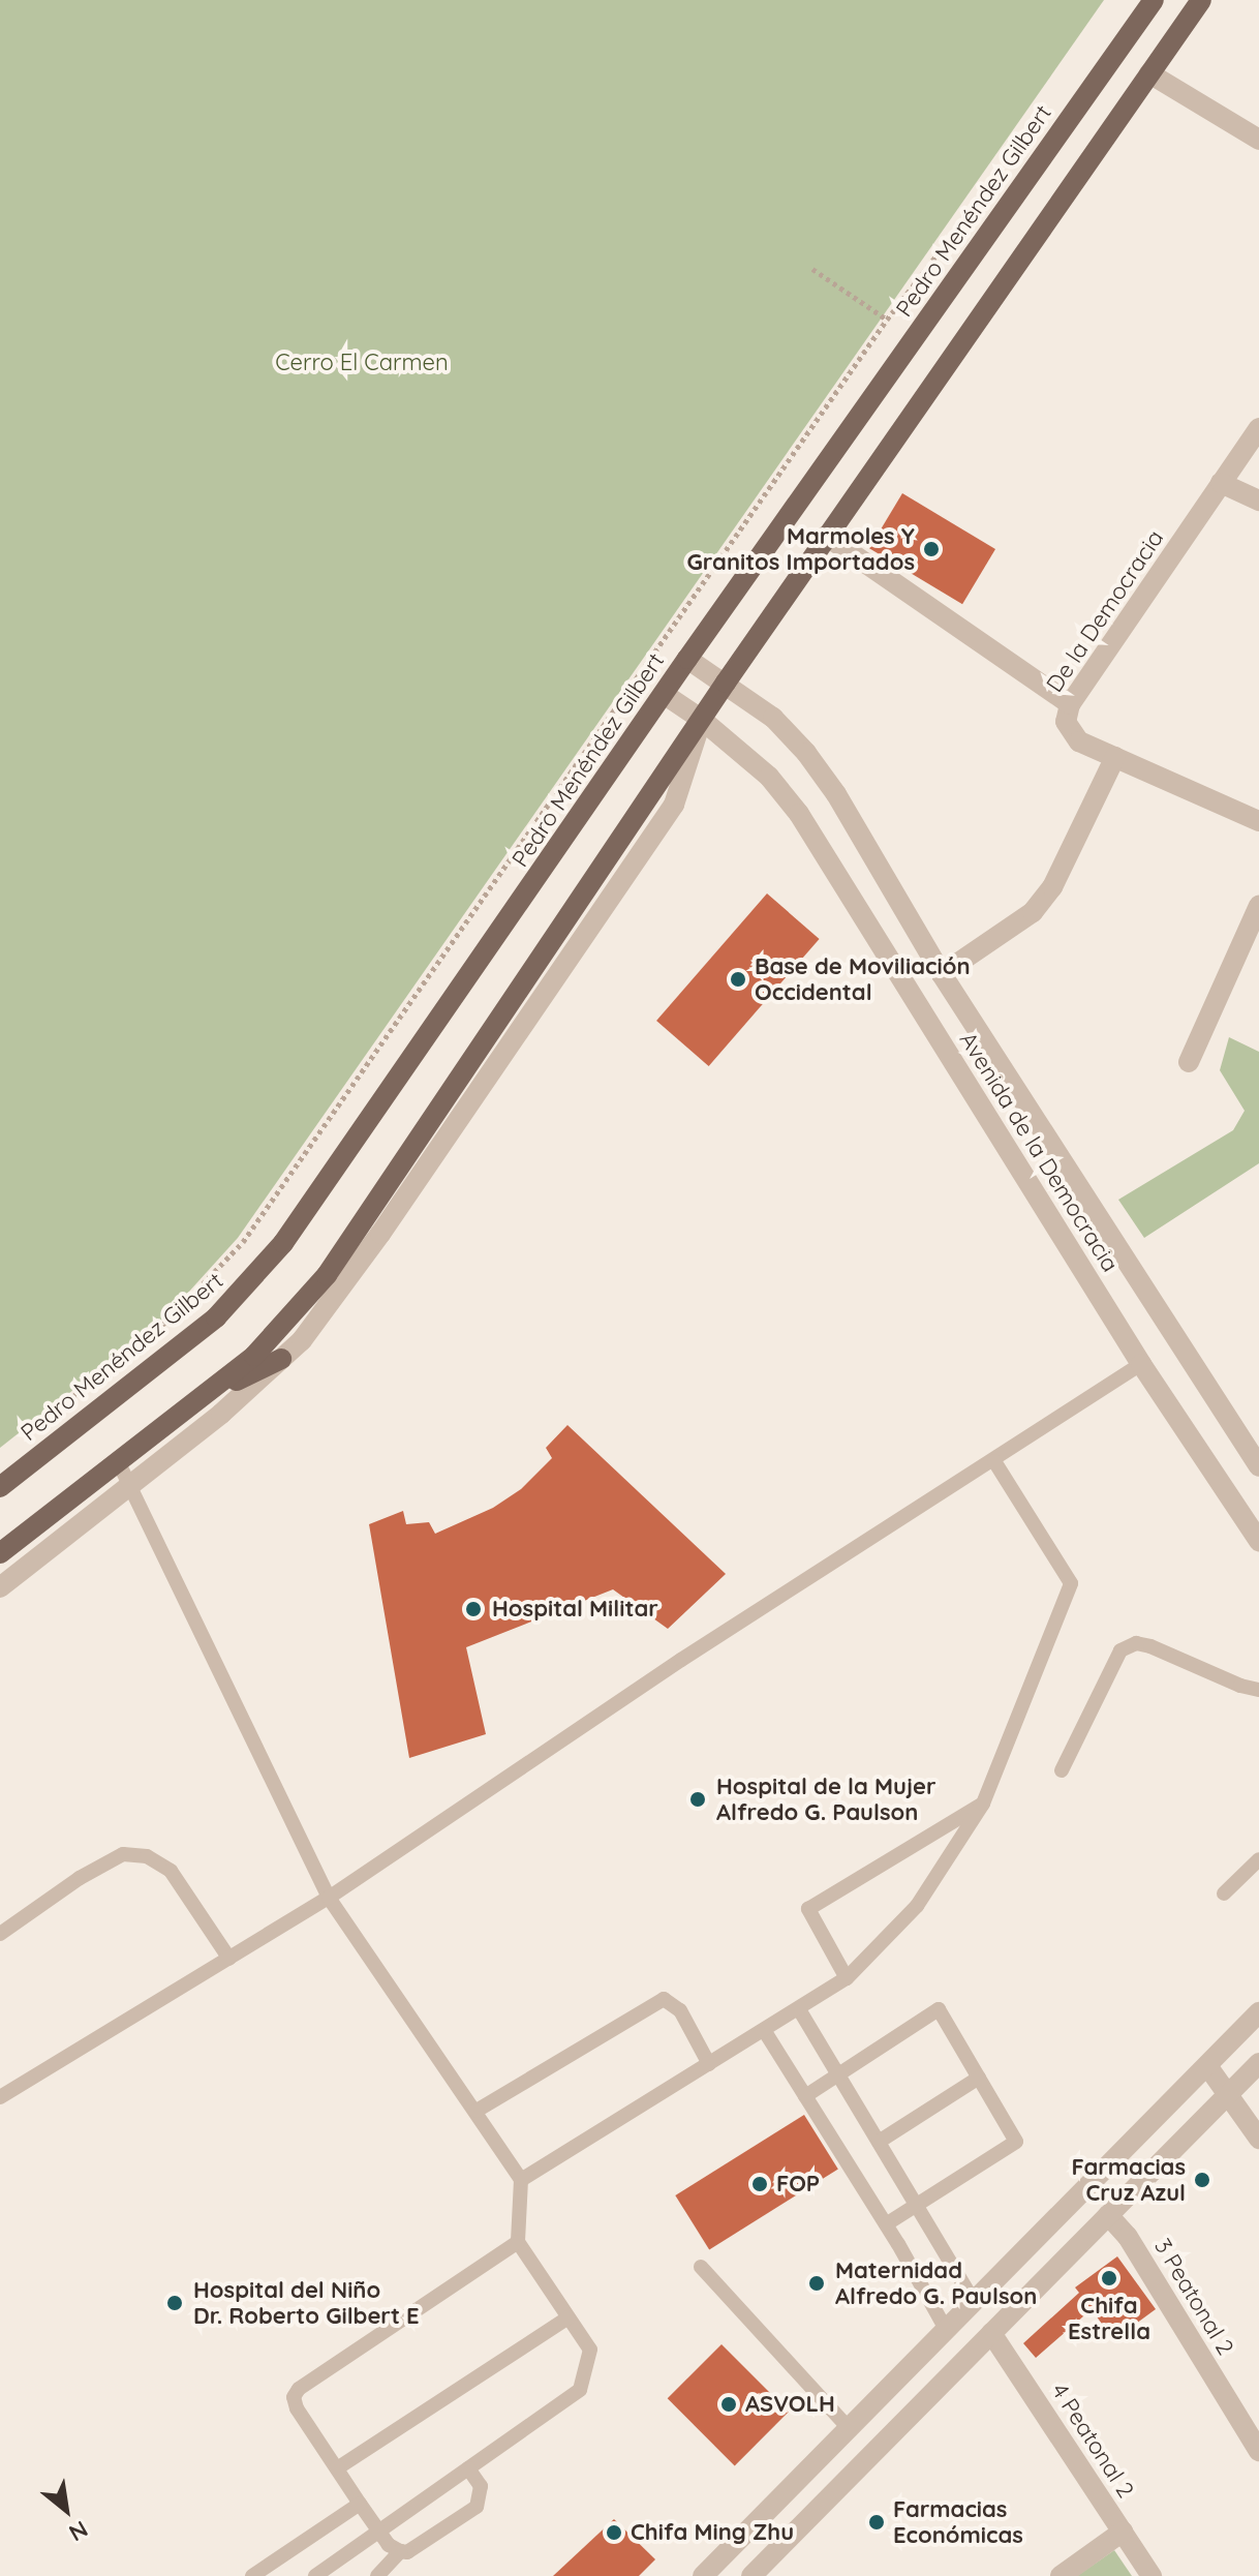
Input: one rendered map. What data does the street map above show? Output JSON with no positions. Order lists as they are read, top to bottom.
{
  "streets": {
    "main road": ["Pedro Menéndez Gilbert"],
    "street": [
      "De la Democracia",
      "Avenida de la Democracia",
      "3 Peatonal 2",
      "4 Peatonal 2"
    ]
  },
  "crossings": [
    ["Pedro Menéndez Gilbert", "Avenida de la Democracia"]
  ],
  "parks": ["Cerro El Carmen"],
  "places": [
    "Marmoles Y Granitos Importados",
    "Base de Moviliación Occidental",
    "Hospital Militar",
    "Hospital de la Mujer Alfredo G. Paulson",
    "Farmacias Cruz Azul",
    "FOP",
    "Chifa Estrella",
    "Maternidad Alfredo G. Paulson",
    "Hospital del Niño Dr. Roberto Gilbert E",
    "ASVOLH",
    "Farmacias Económicas",
    "Chifa Ming Zhu"
  ],
  "north": "bottom right"
}
